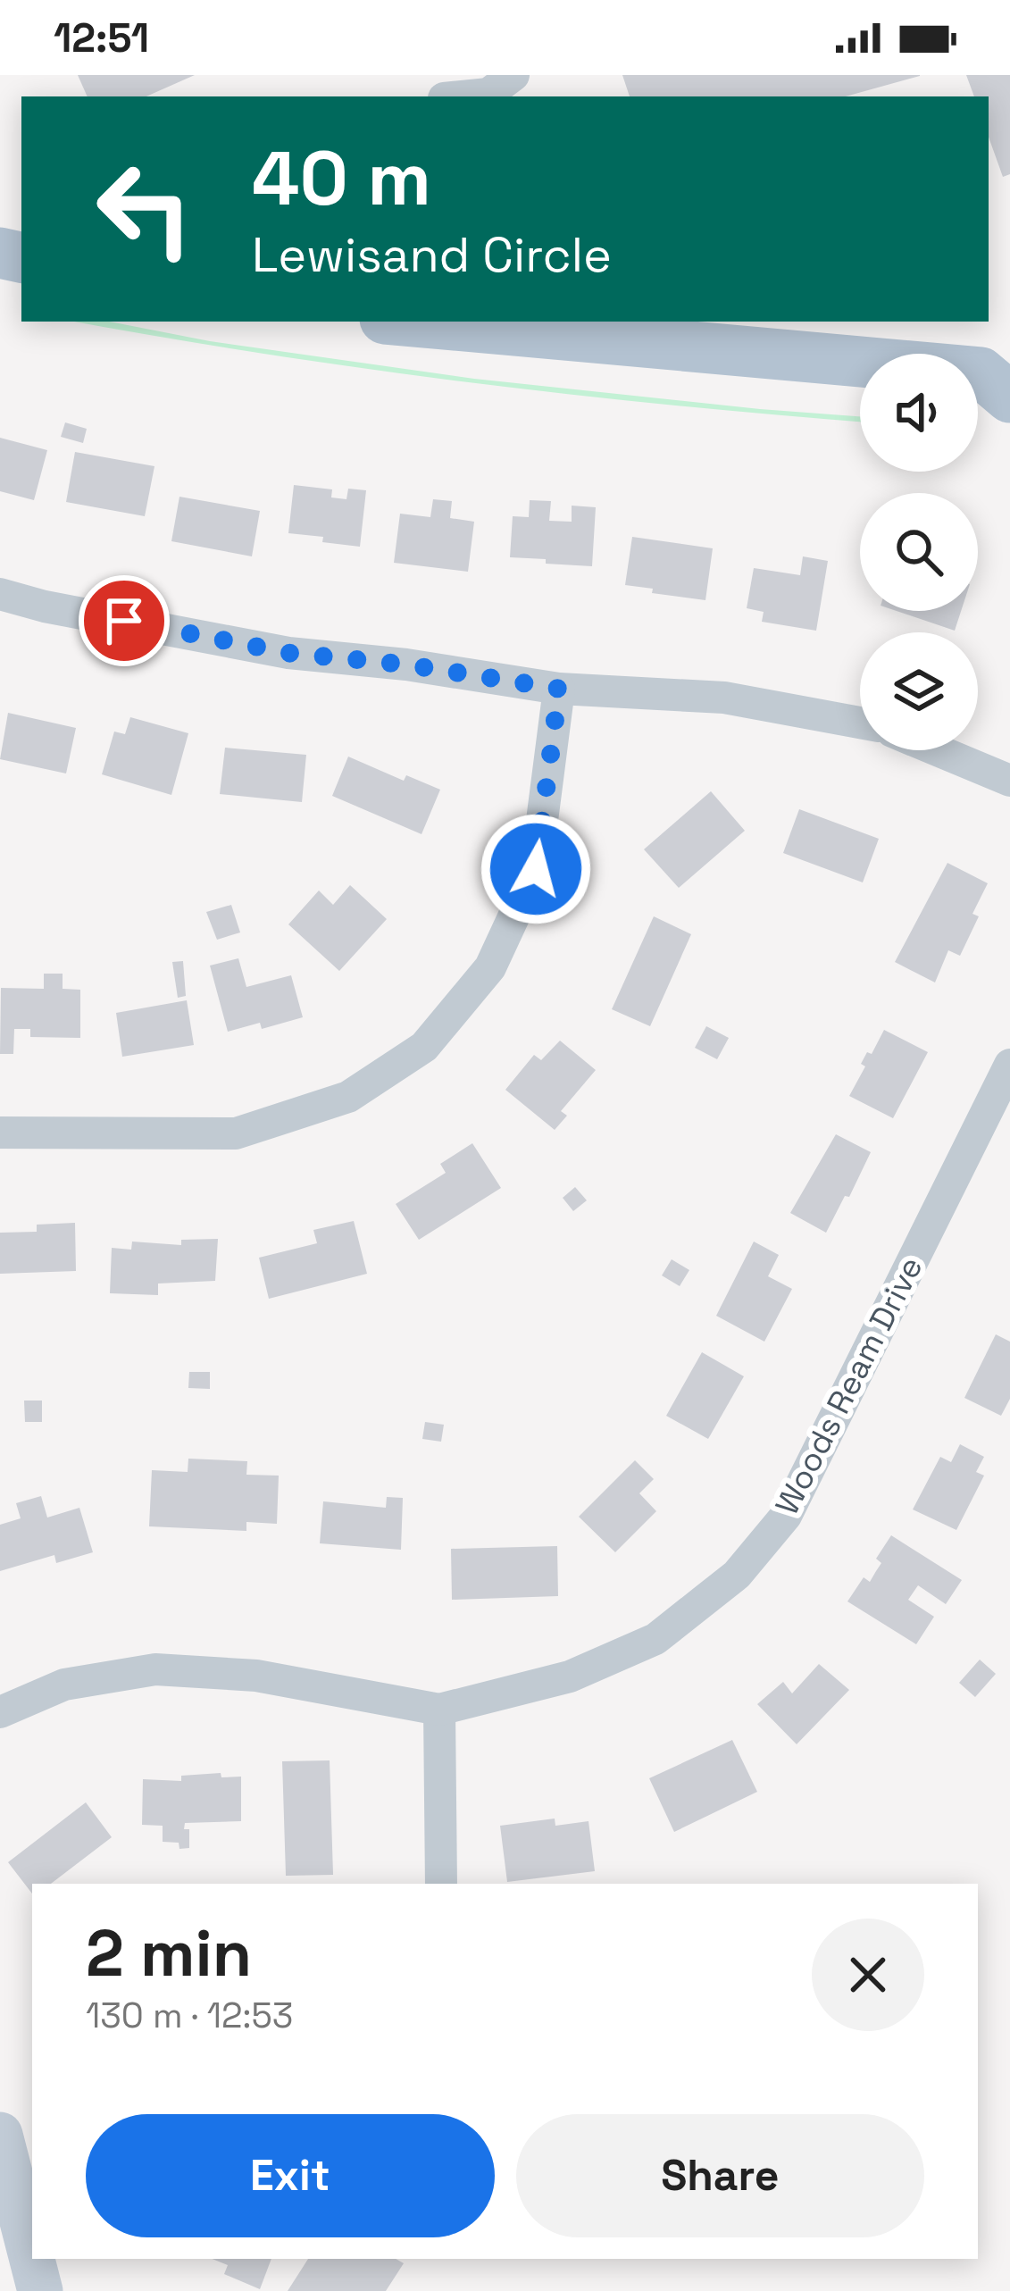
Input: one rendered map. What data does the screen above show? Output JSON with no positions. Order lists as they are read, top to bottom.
{
  "streets": {
    "street": ["Woods Ream Drive"]
  },
  "page": {
    "status": "12:51",
    "turn": ["40 m", "Lewisand Circle"],
    "heading": ["2 min", "130 m · 12:53"],
    "buttons": ["Exit", "Share"]
  }
}
